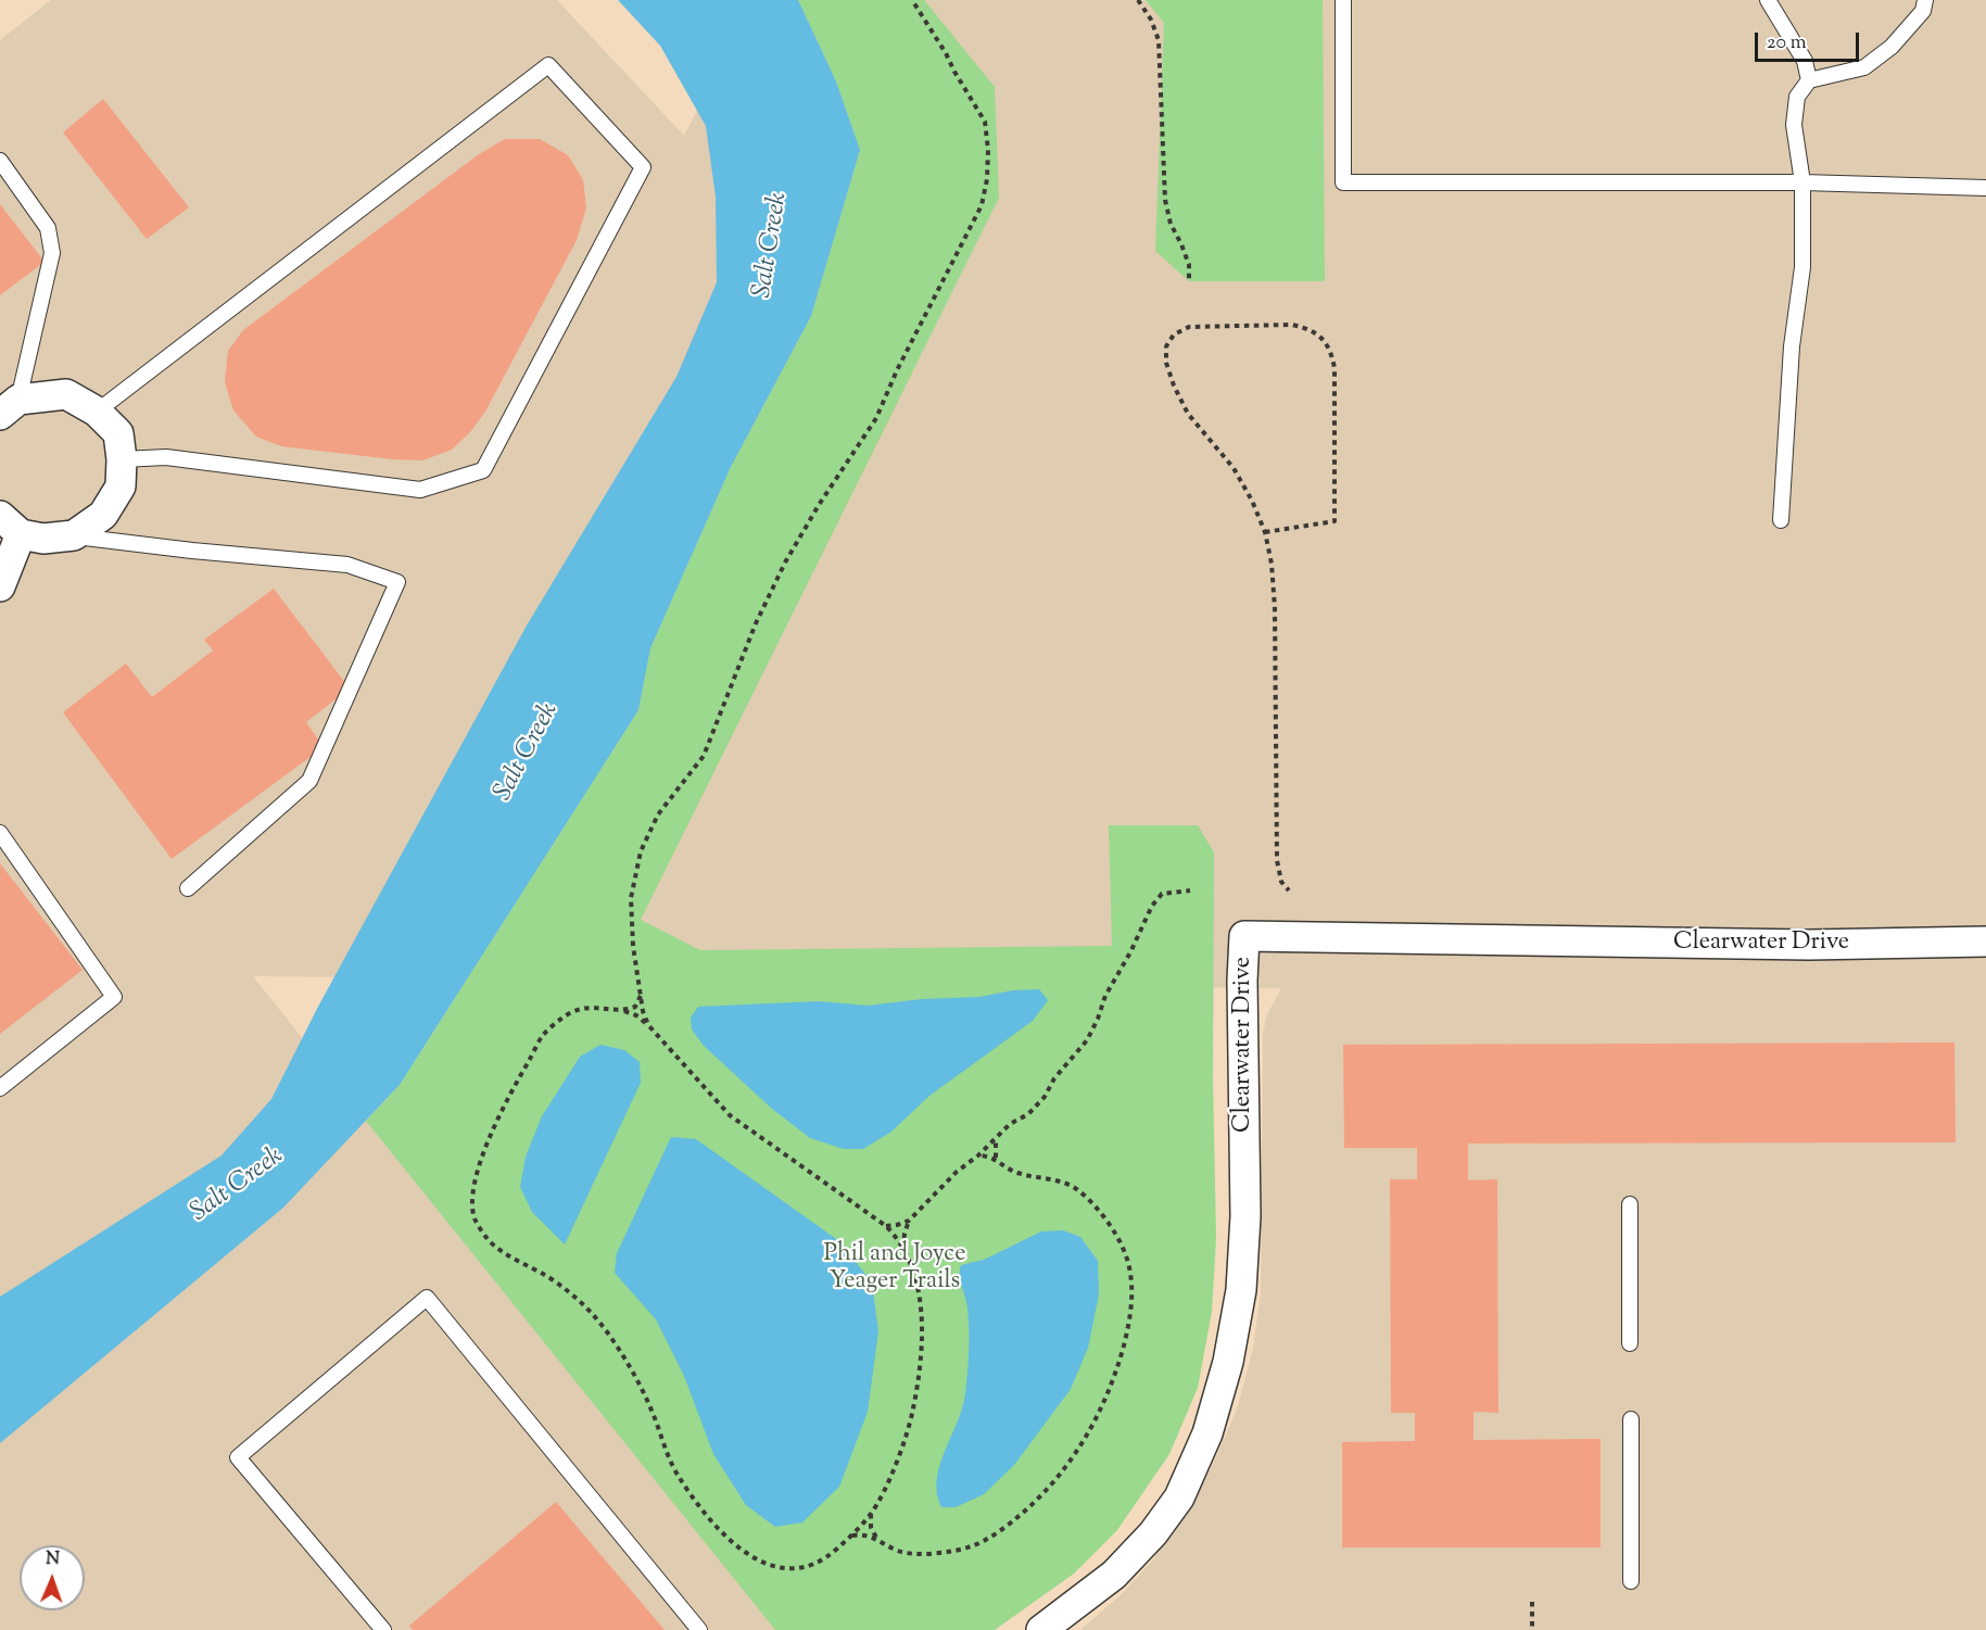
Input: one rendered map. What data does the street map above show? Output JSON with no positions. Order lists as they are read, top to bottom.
{
  "streets": {
    "street": ["Clearwater Drive"]
  },
  "water": ["Salt Creek"],
  "parks": ["Phil and Joyce Yeager Trails"],
  "scale_bar": "20 m",
  "north": "top"
}
